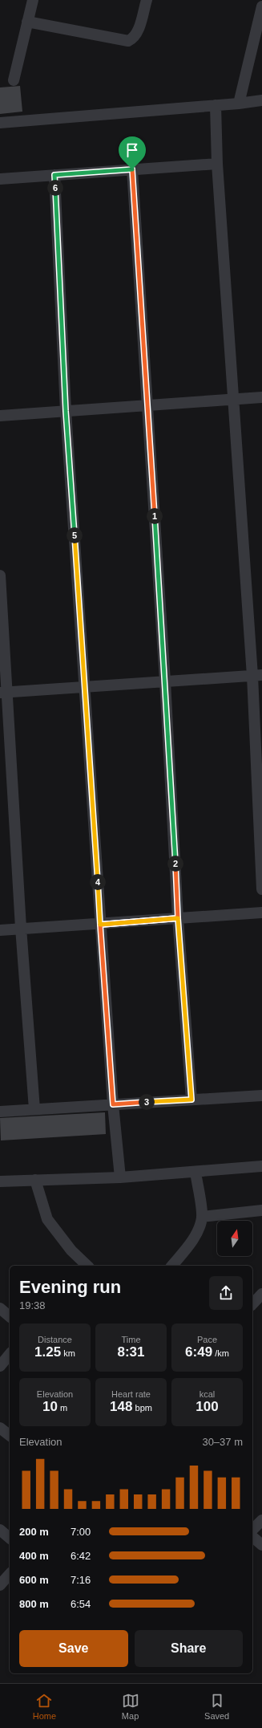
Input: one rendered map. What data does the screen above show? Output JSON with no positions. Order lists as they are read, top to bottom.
{
  "north": "top",
  "page": {
    "pins": [
      "6",
      "1",
      "5",
      "2",
      "4",
      "3"
    ],
    "heading": ["Evening run", "19:38"],
    "stats": [
      ["Distance", "1.25 km"],
      ["Time", "8:31"],
      ["Pace", "6:49 /km"],
      ["Elevation", "10 m"],
      ["Heart rate", "148 bpm"],
      ["kcal", "100"]
    ],
    "chart": ["Elevation", "30–37 m"],
    "list": [
      {
        "name": "200 m",
        "note": "7:00"
      },
      {
        "name": "400 m",
        "note": "6:42"
      },
      {
        "name": "600 m",
        "note": "7:16"
      },
      {
        "name": "800 m",
        "note": "6:54"
      }
    ],
    "buttons": ["Save", "Share"],
    "tabs": ["Home", "Map", "Saved"]
  }
}
